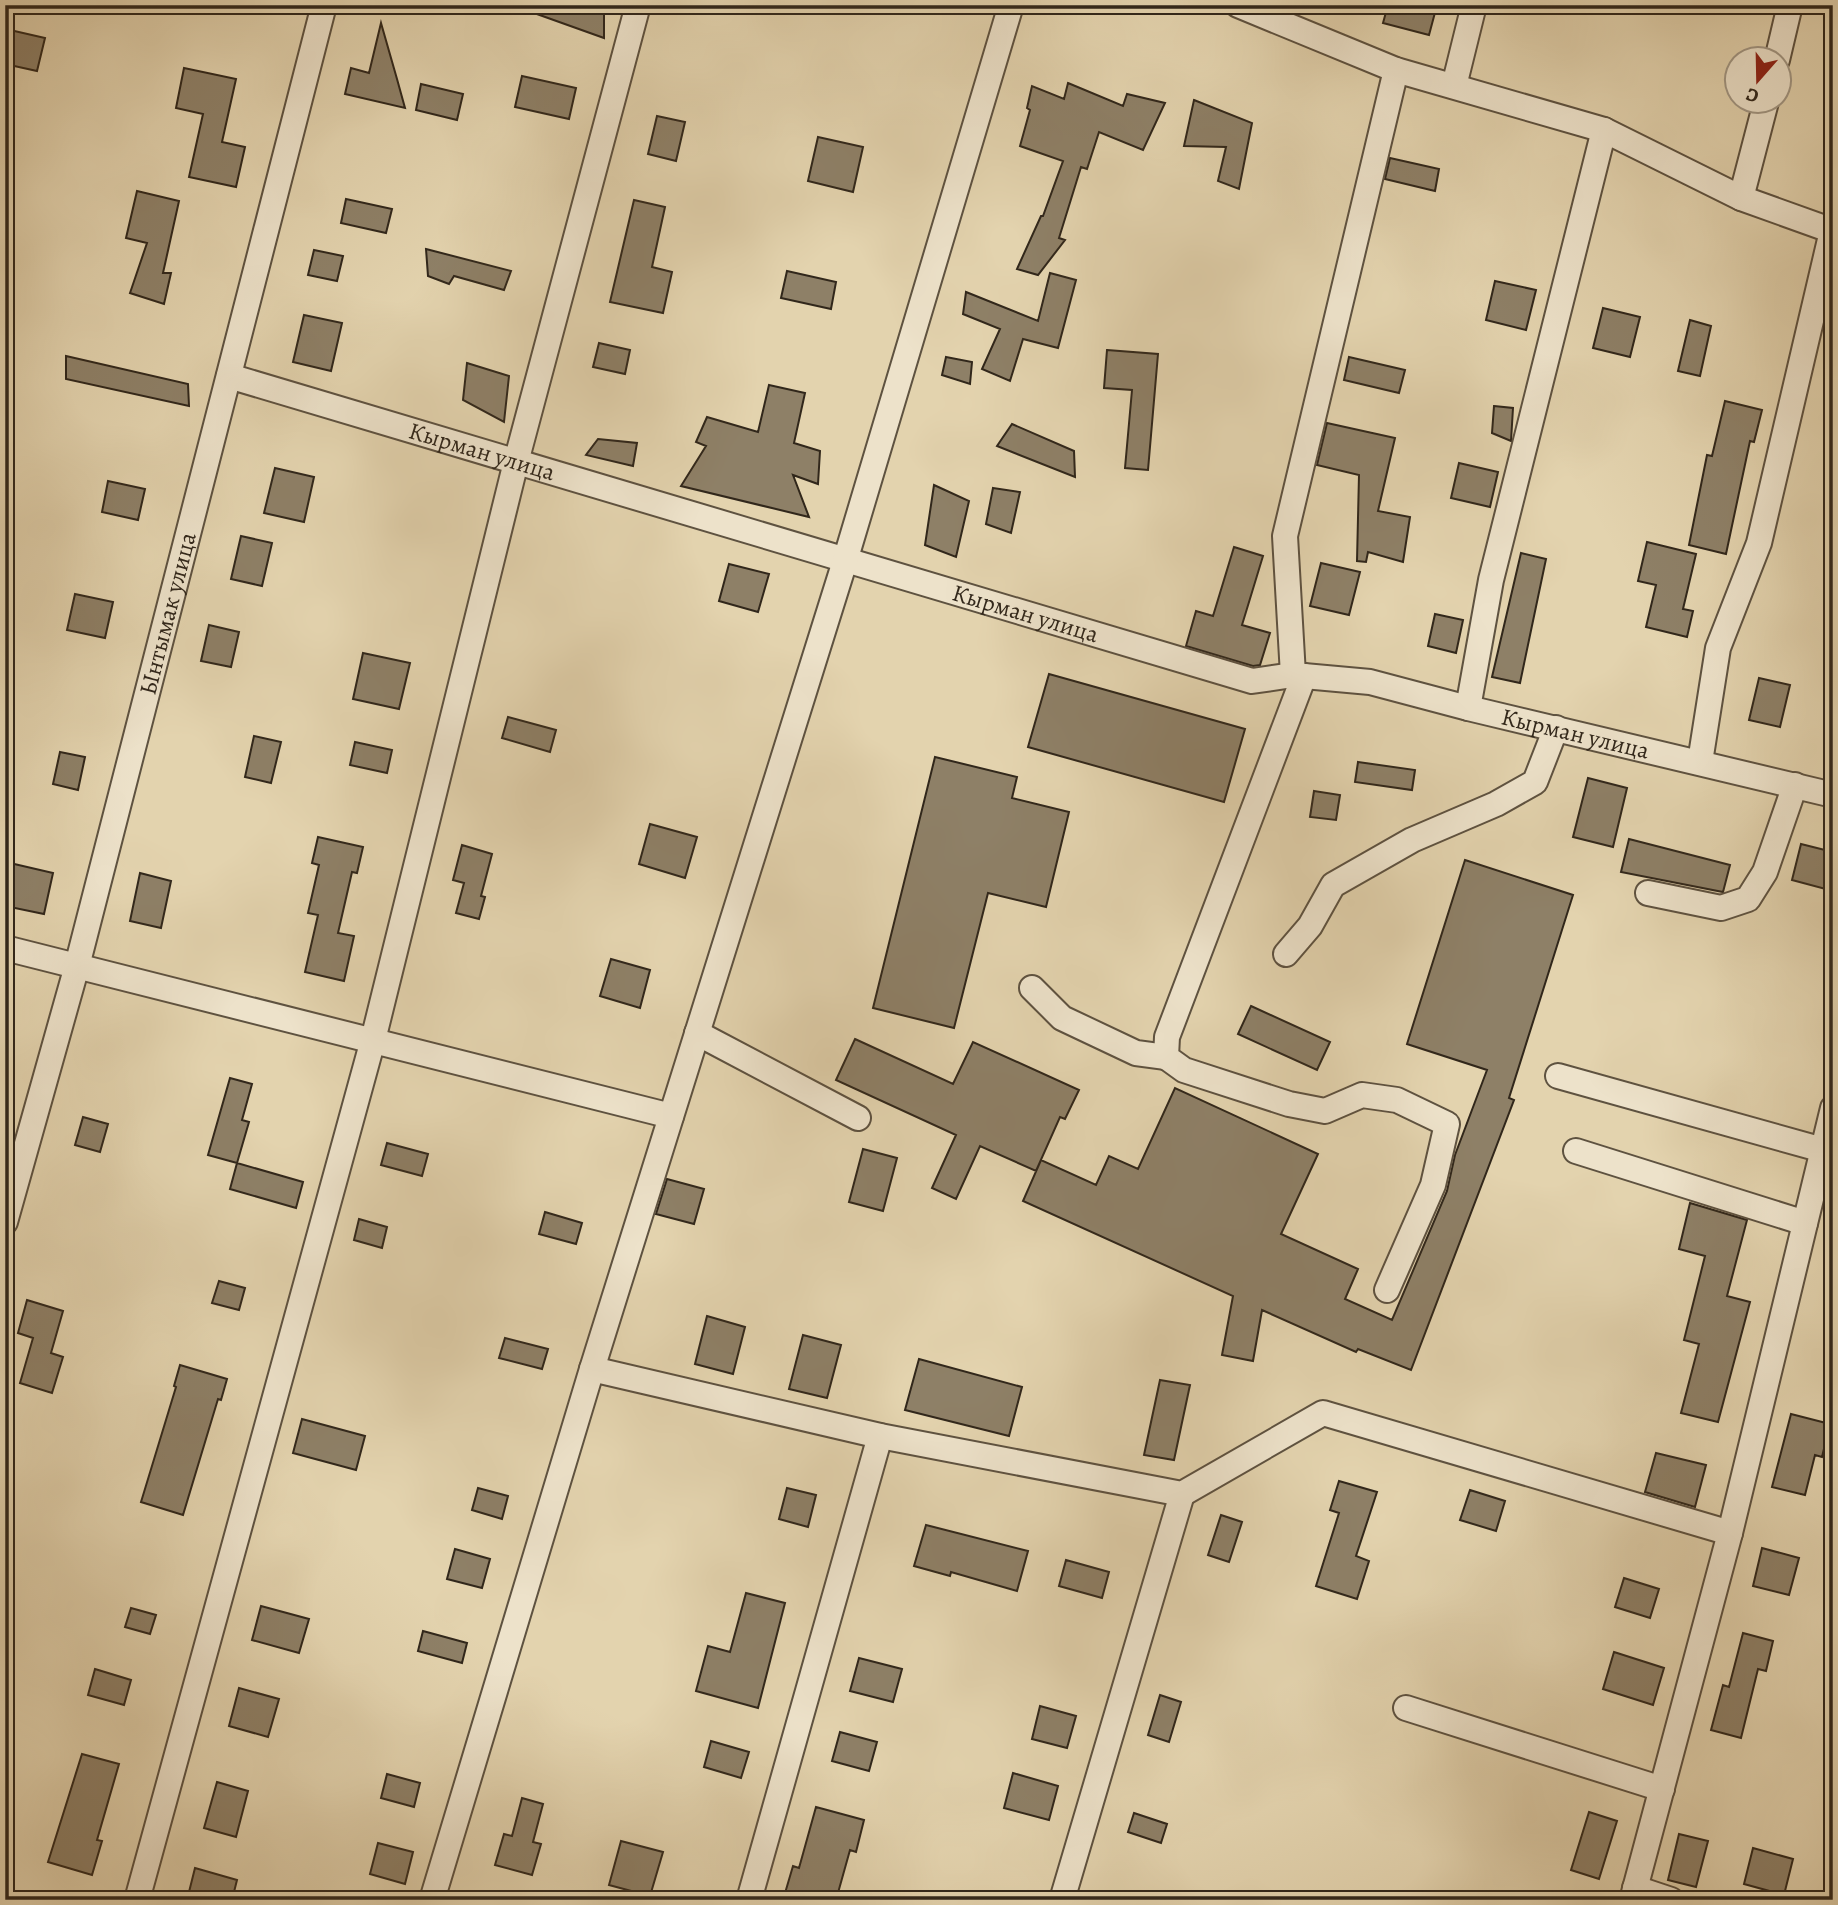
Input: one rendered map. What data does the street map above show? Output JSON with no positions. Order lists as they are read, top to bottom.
{
  "streets": {
    "street": ["Кырман улица", "Ынтымак улица"]
  },
  "crossings": [
    ["Кырман улица", "Ынтымак улица"]
  ],
  "north": "bottom"
}
